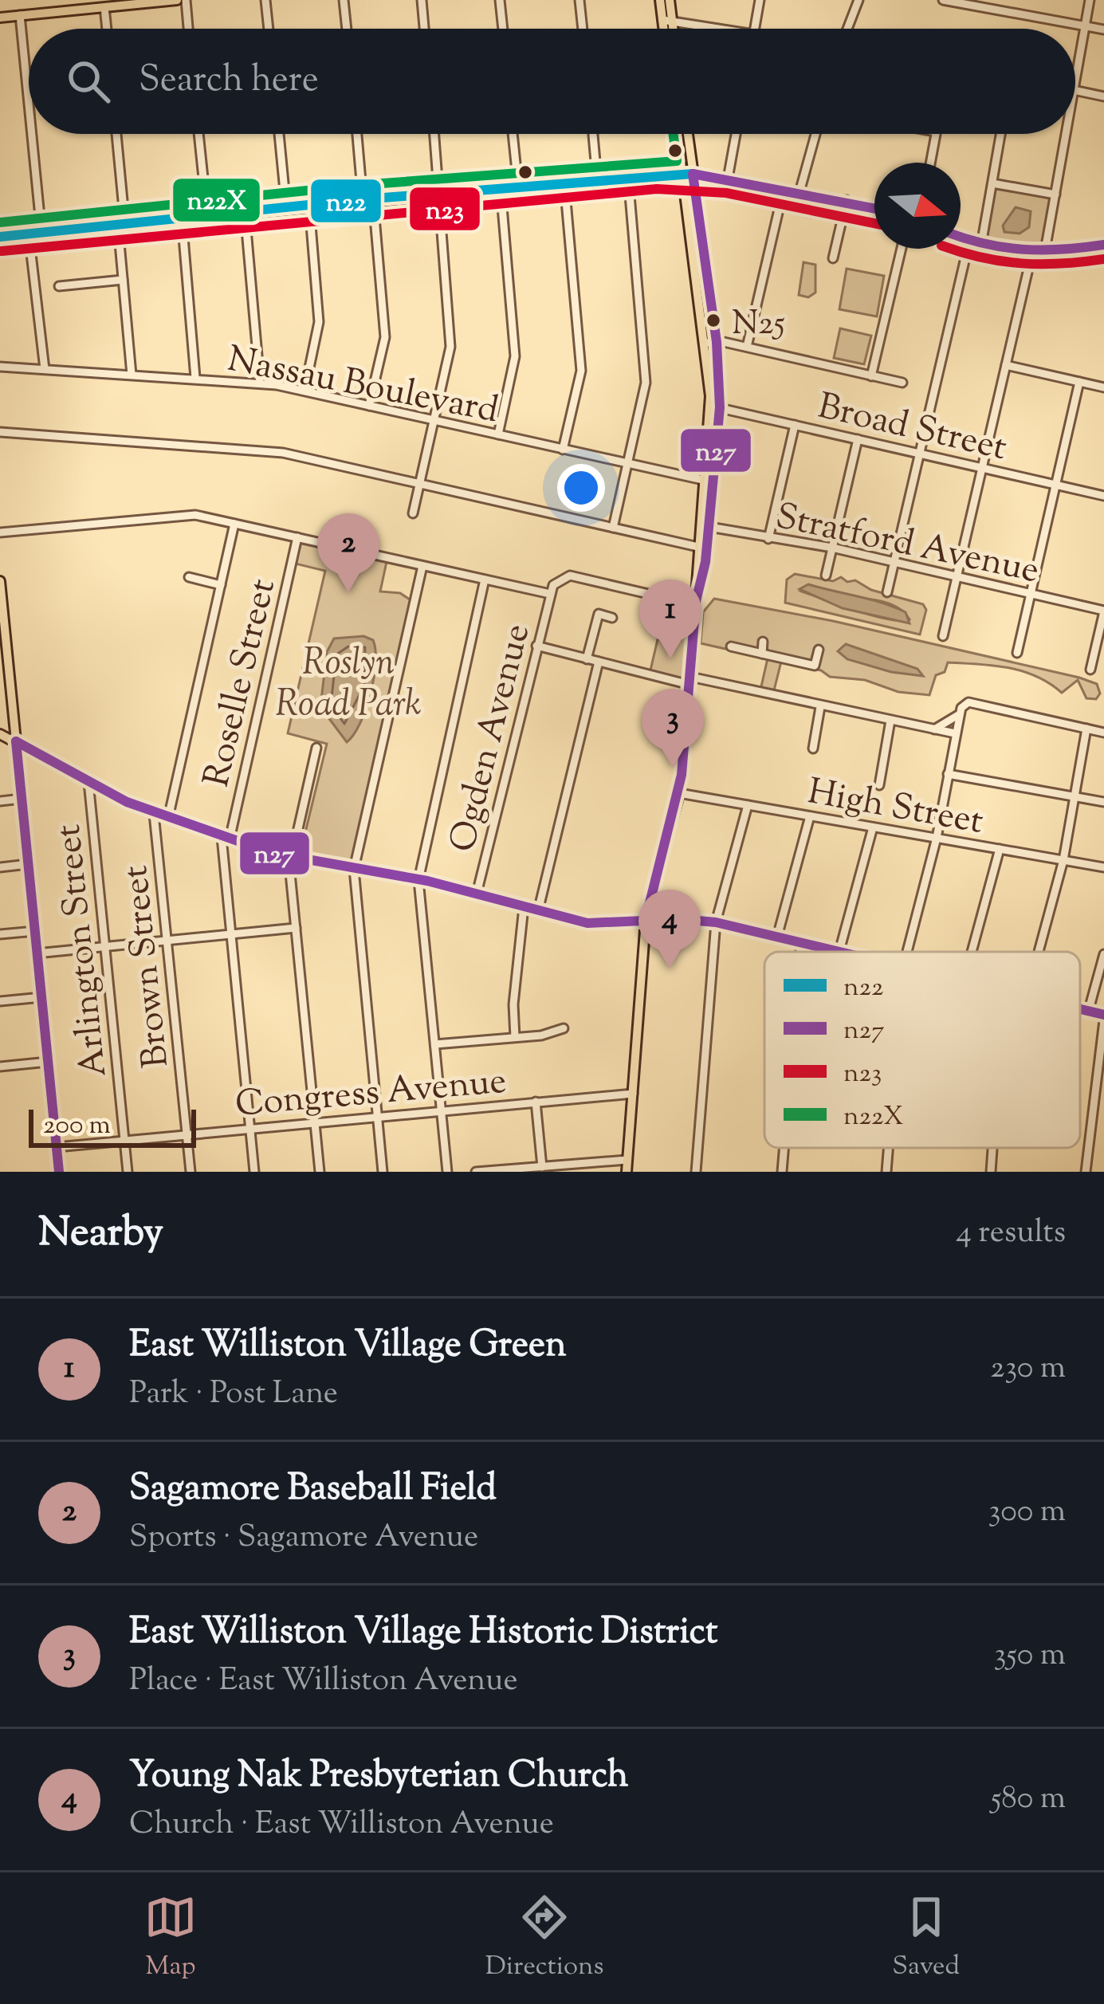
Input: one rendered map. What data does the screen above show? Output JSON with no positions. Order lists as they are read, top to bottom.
{
  "streets": {
    "street": [
      "Nassau Boulevard",
      "Broad Street",
      "Stratford Avenue",
      "Roselle Street",
      "Ogden Avenue",
      "High Street",
      "Arlington Street",
      "Brown Street",
      "Congress Avenue"
    ]
  },
  "crossings": [
    ["Roselle Street", "Congress Avenue"],
    ["Arlington Street", "Congress Avenue"],
    ["Brown Street", "Congress Avenue"]
  ],
  "parks": ["Roslyn Road Park"],
  "places": ["N25"],
  "lines": [
    "transit line n22X",
    "transit line n22",
    "transit line n27",
    "transit line n23"
  ],
  "legend": [
    "n22",
    "n27",
    "n23",
    "n22X"
  ],
  "scale_bar": "200 m",
  "north": "right",
  "page": {
    "search": "Search here",
    "pins": [
      "2",
      "1",
      "3",
      "4"
    ],
    "scale": "200 m",
    "heading": ["Nearby", "4 results"],
    "list": [
      {
        "mark": "1",
        "name": "East Williston Village Green",
        "note": "Park · Post Lane",
        "value": "230 m"
      },
      {
        "mark": "2",
        "name": "Sagamore Baseball Field",
        "note": "Sports · Sagamore Avenue",
        "value": "300 m"
      },
      {
        "mark": "3",
        "name": "East Williston Village Historic District",
        "note": "Place · East Williston Avenue",
        "value": "350 m"
      },
      {
        "mark": "4",
        "name": "Young Nak Presbyterian Church",
        "note": "Church · East Williston Avenue",
        "value": "580 m"
      }
    ],
    "nav": ["Map", "Directions", "Saved"]
  }
}
